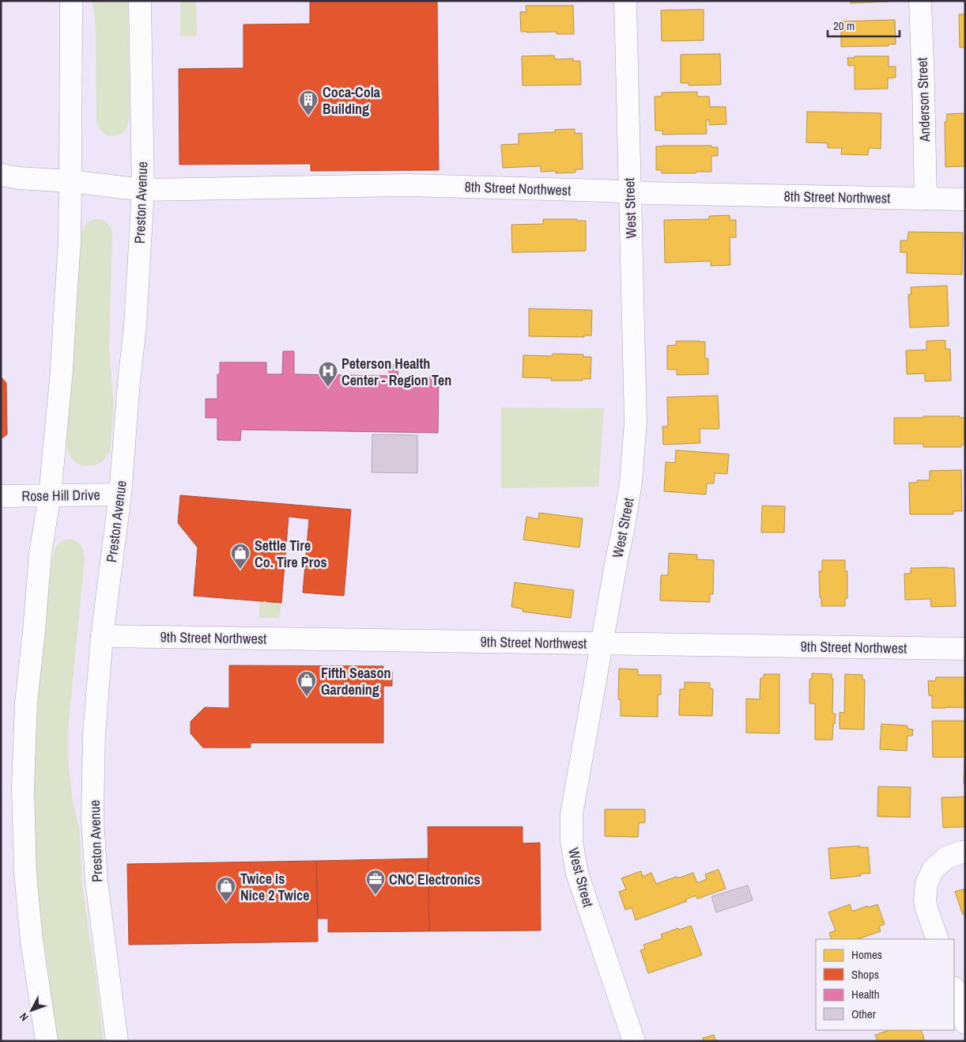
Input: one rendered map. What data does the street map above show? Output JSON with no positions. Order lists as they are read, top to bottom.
{
  "streets": {
    "street": [
      "Anderson Street",
      "8th Street Northwest",
      "Preston Avenue",
      "West Street",
      "Rose Hill Drive",
      "9th Street Northwest"
    ]
  },
  "crossings": [
    ["Anderson Street", "8th Street Northwest"],
    ["8th Street Northwest", "Preston Avenue"],
    ["8th Street Northwest", "West Street"],
    ["Preston Avenue", "Rose Hill Drive"],
    ["Preston Avenue", "9th Street Northwest"],
    ["West Street", "9th Street Northwest"]
  ],
  "places": {
    "building": ["Coca-Cola Building"],
    "hospital": ["Peterson Health Center - Region Ten"],
    "shop": ["Settle Tire Co. Tire Pros", "Fifth Season Gardening", "Twice is Nice 2 Twice"],
    "office": ["CNC Electronics"]
  },
  "legend": [
    "Homes",
    "Shops",
    "Health",
    "Other"
  ],
  "scale_bar": "20 m",
  "north": "bottom left"
}
